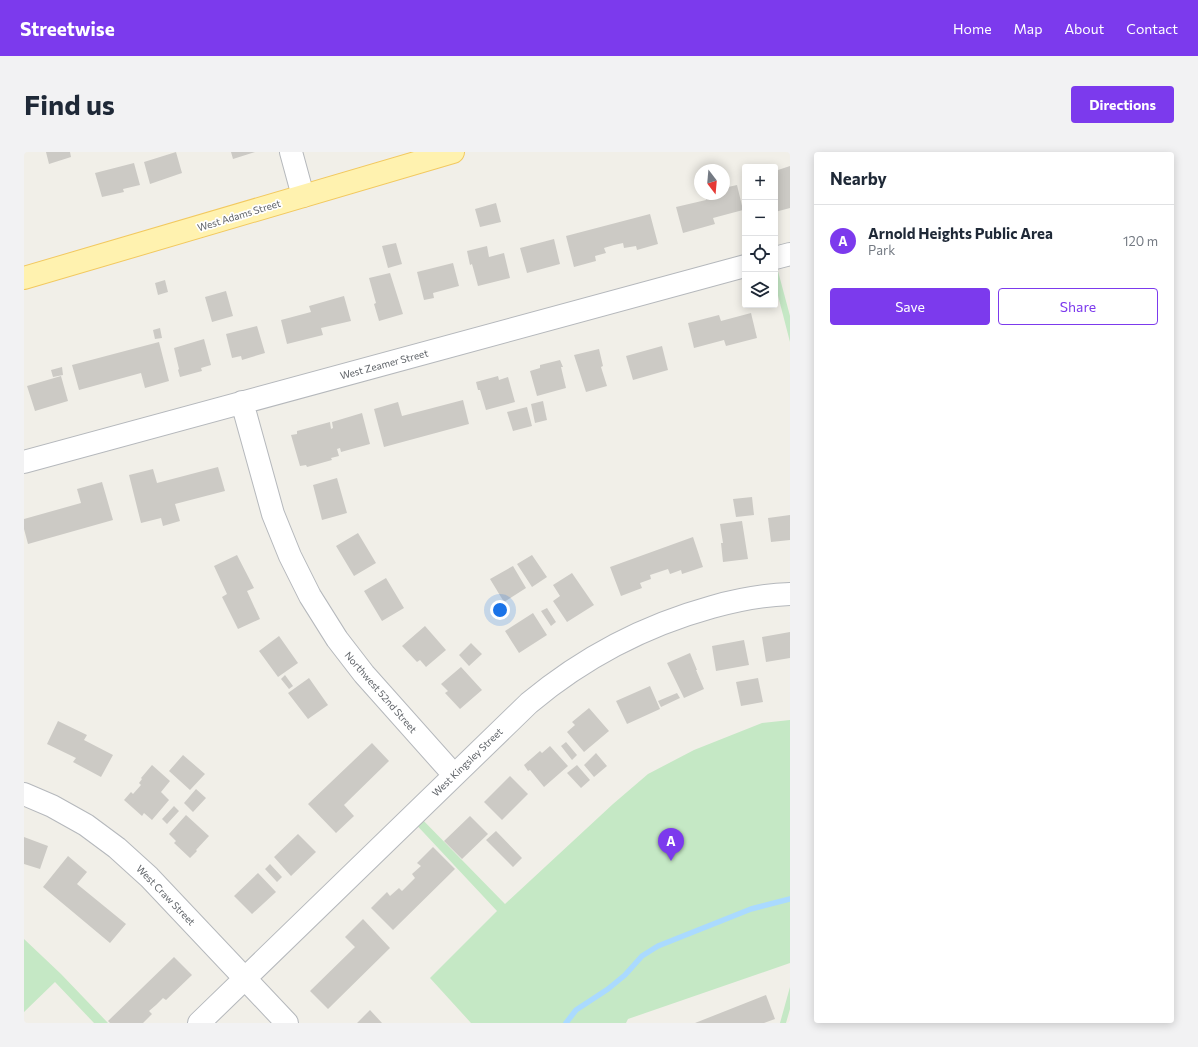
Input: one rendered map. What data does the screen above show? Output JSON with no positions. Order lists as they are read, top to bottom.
{
  "streets": {
    "main road": ["West Adams Street"],
    "street": [
      "West Zeamer Street",
      "Northwest 52nd Street",
      "West Kingsley Street",
      "West Craw Street"
    ]
  },
  "crossings": [
    ["West Zeamer Street", "Northwest 52nd Street"],
    ["Northwest 52nd Street", "West Kingsley Street"],
    ["West Kingsley Street", "West Craw Street"]
  ],
  "north": "bottom",
  "page": {
    "header": "Streetwise",
    "nav": [
      "Home",
      "Map",
      "About",
      "Contact"
    ],
    "buttons": [
      "Directions",
      ["Save", "Share"]
    ],
    "title": "Find us",
    "heading": "Nearby",
    "map_buttons": ["+", "−"],
    "list": [
      {
        "mark": "A",
        "name": "Arnold Heights Public Area",
        "note": "Park",
        "value": "120 m"
      }
    ],
    "pins": "A"
  }
}
